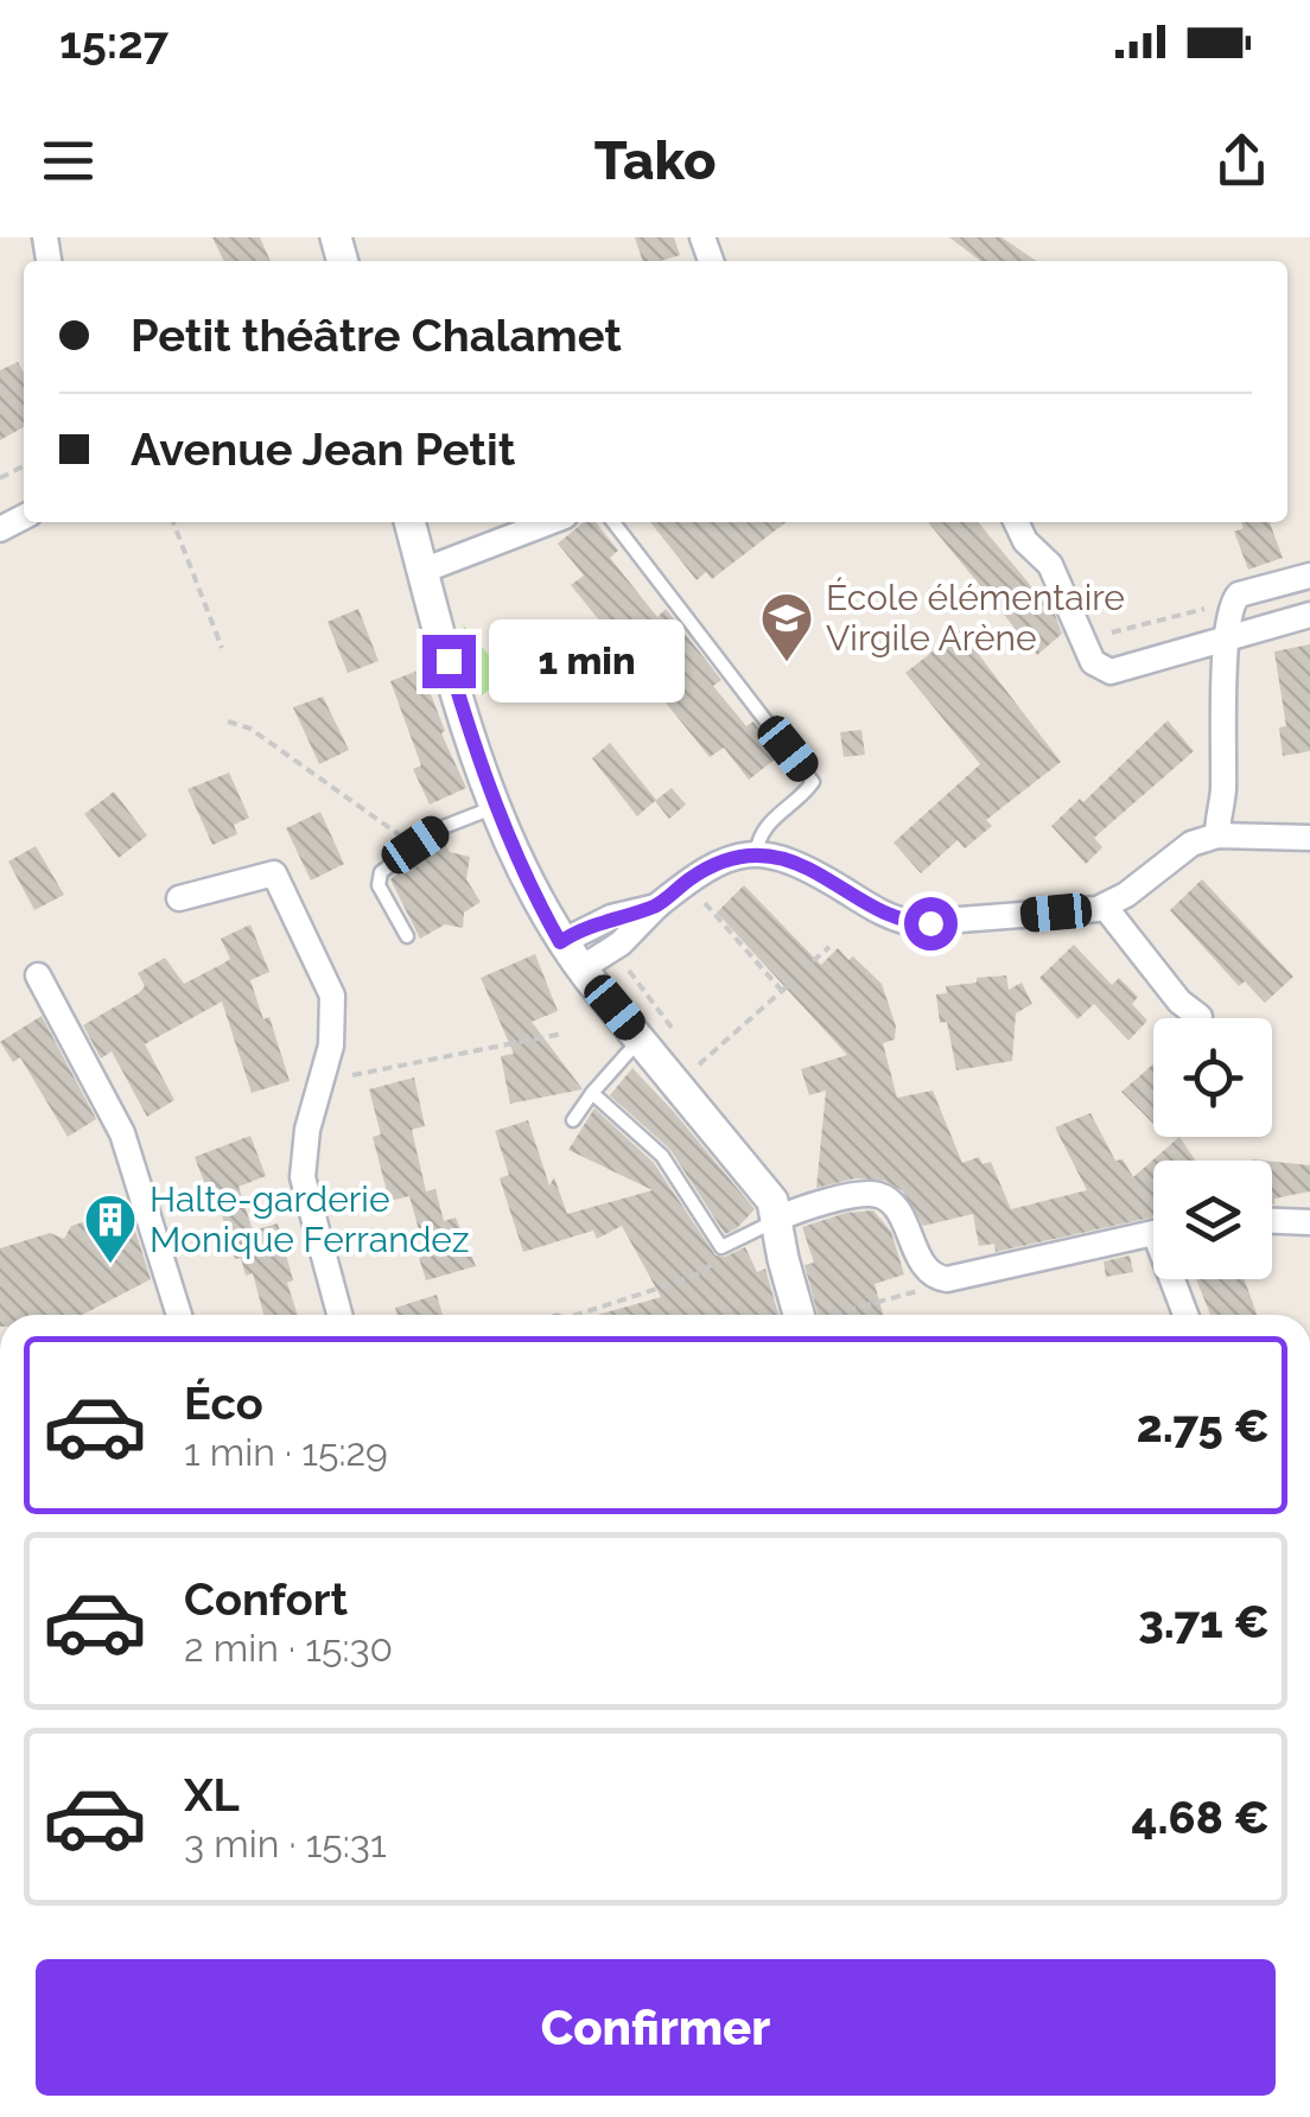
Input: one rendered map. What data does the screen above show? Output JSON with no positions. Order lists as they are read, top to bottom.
{
  "places": {
    "school or university": ["École élémentaire Virgile Arène"],
    "building": ["Halte-garderie Monique Ferrandez"]
  },
  "page": {
    "status": "15:27",
    "header": "Tako",
    "banner": ["Petit théâtre Chalamet", "Avenue Jean Petit"],
    "bubble": "1 min",
    "list": [
      {
        "name": "Éco",
        "note": "1 min · 15:29",
        "value": "2.75 €"
      },
      {
        "name": "Confort",
        "note": "2 min · 15:30",
        "value": "3.71 €"
      },
      {
        "name": "XL",
        "note": "3 min · 15:31",
        "value": "4.68 €"
      }
    ],
    "buttons": "Confirmer"
  }
}
